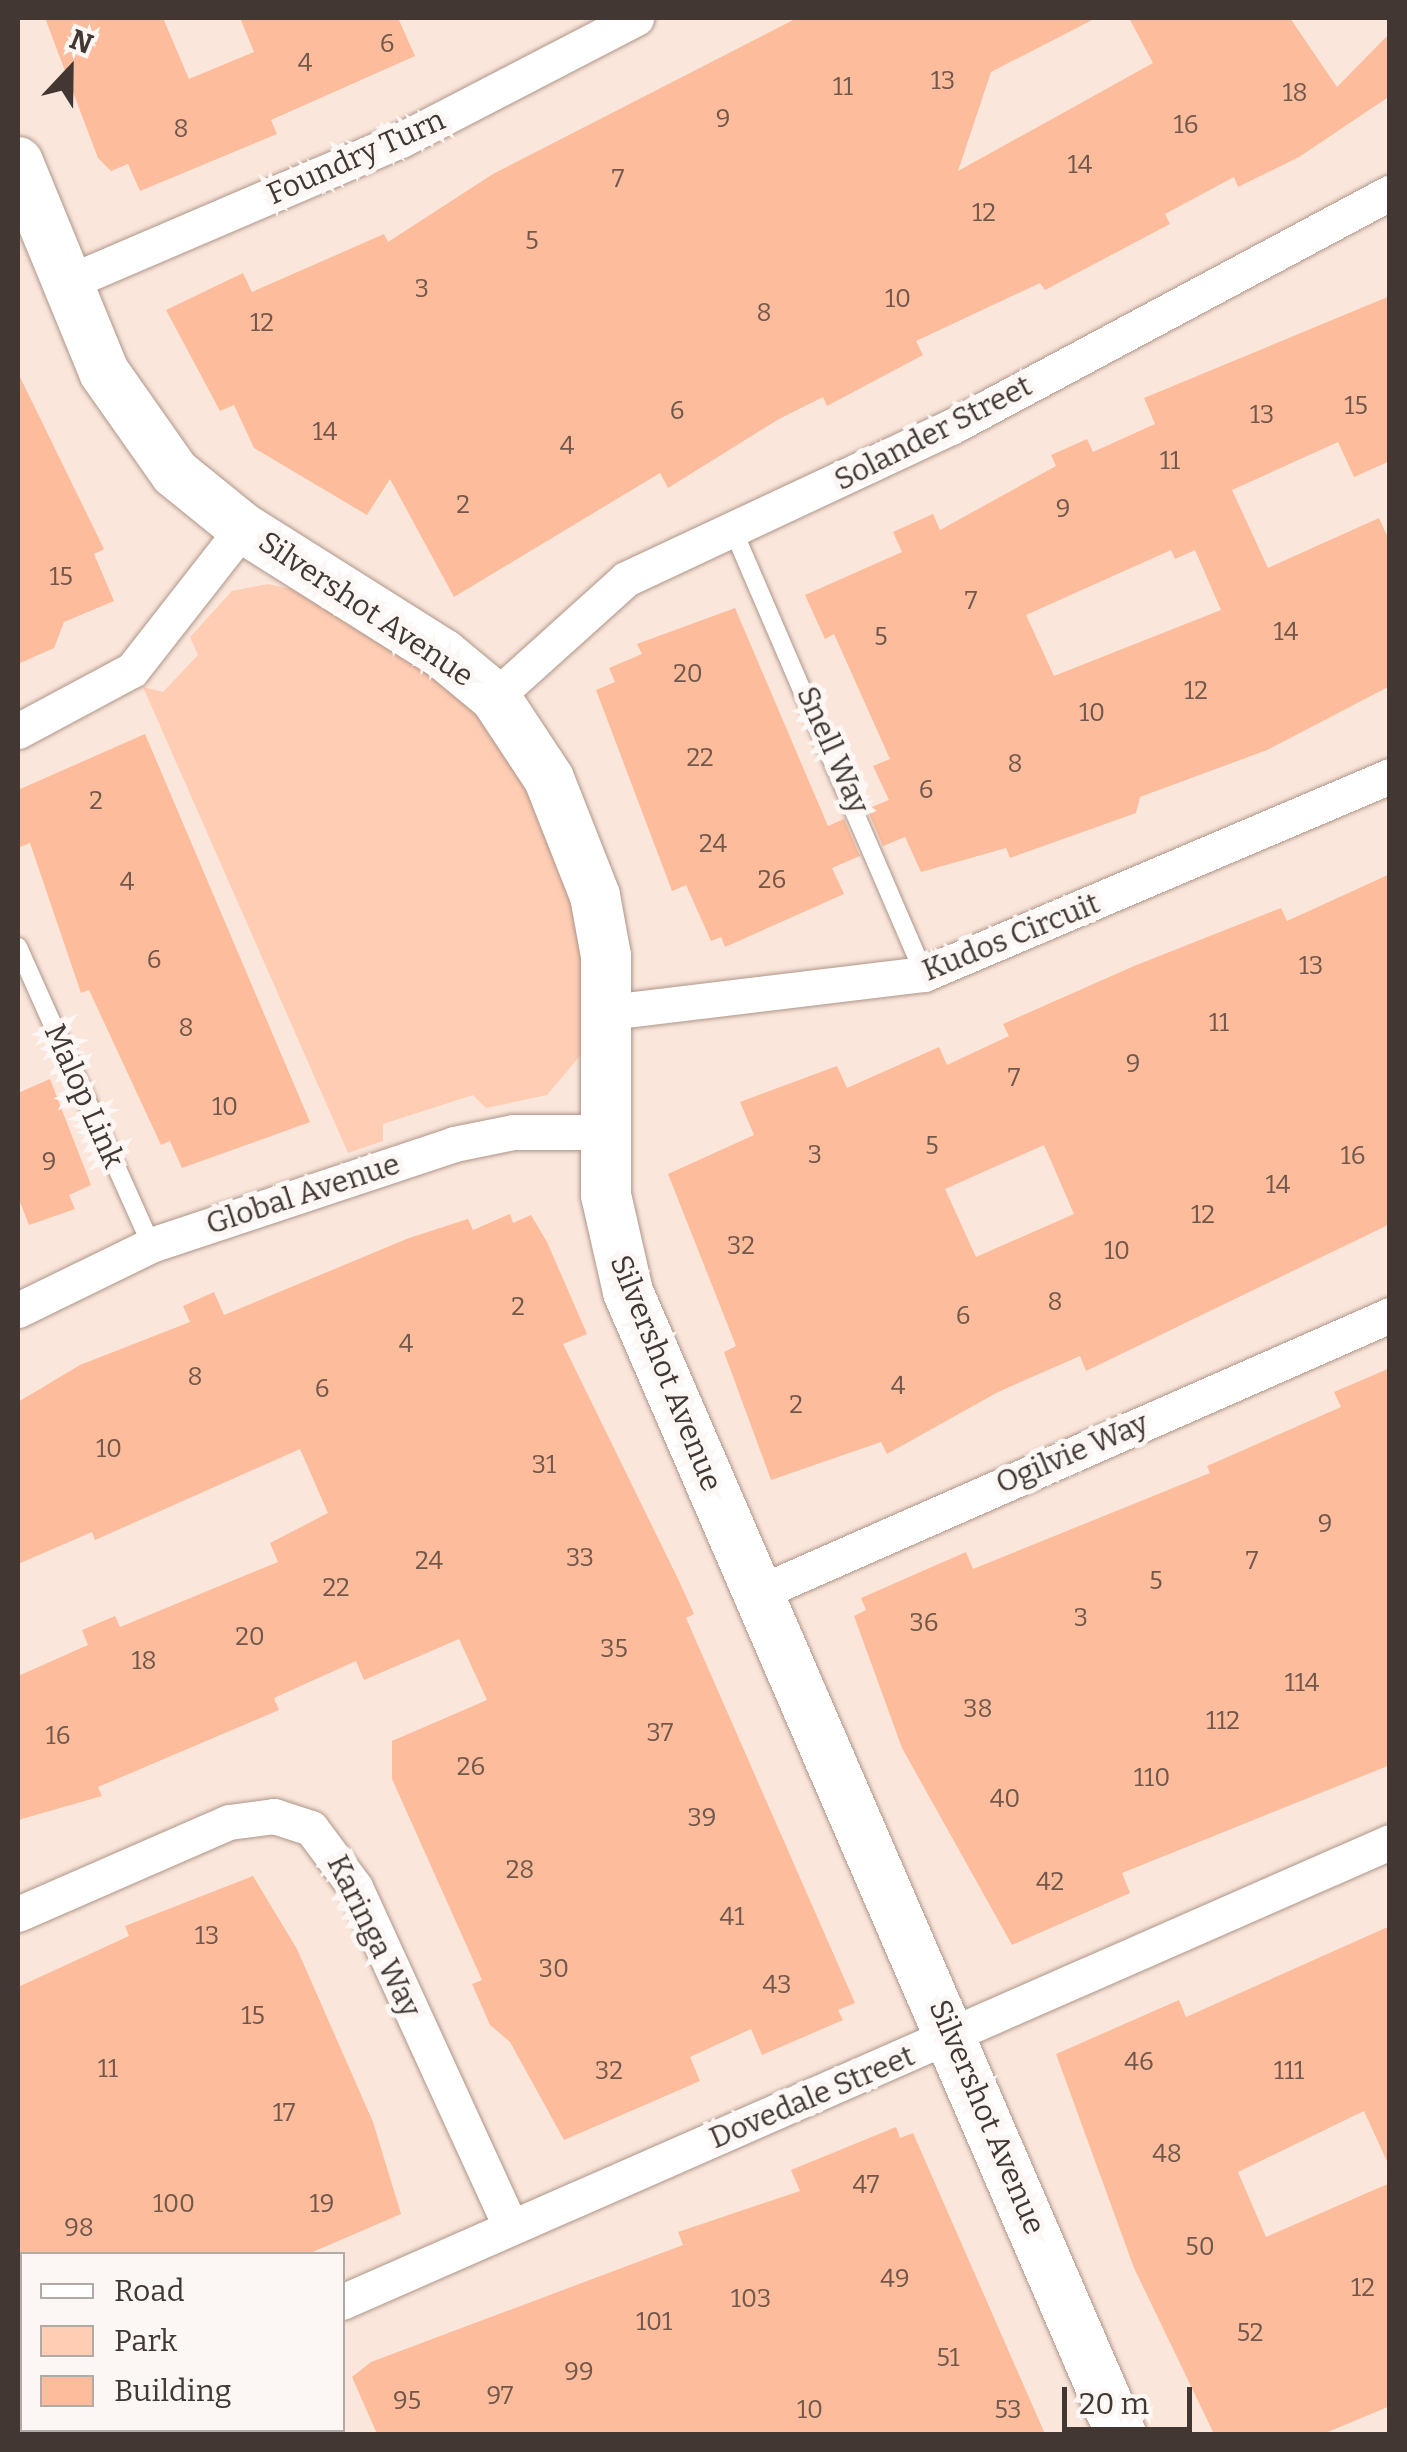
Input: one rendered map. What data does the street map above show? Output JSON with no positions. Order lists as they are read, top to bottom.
{
  "streets": {
    "street": [
      "Foundry Turn",
      "Solander Street",
      "Silvershot Avenue",
      "Kudos Circuit",
      "Global Avenue",
      "Ogilvie Way",
      "Karinga Way",
      "Dovedale Street"
    ],
    "lane": ["Snell Way", "Malop Link"]
  },
  "crossings": [
    ["Foundry Turn", "Silvershot Avenue"],
    ["Solander Street", "Silvershot Avenue"],
    ["Solander Street", "Snell Way"],
    ["Silvershot Avenue", "Kudos Circuit"],
    ["Silvershot Avenue", "Global Avenue"],
    ["Silvershot Avenue", "Ogilvie Way"],
    ["Silvershot Avenue", "Dovedale Street"],
    ["Snell Way", "Kudos Circuit"],
    ["Malop Link", "Global Avenue"],
    ["Karinga Way", "Dovedale Street"]
  ],
  "house_numbers": [
    "6",
    "4",
    "13",
    "11",
    "18",
    "9",
    "16",
    "8",
    "14",
    "7",
    "12",
    "5",
    "3",
    "10",
    "8",
    "12",
    "15",
    "6",
    "13",
    "14",
    "4",
    "11",
    "2",
    "9",
    "15",
    "7",
    "14",
    "5",
    "20",
    "12",
    "10",
    "22",
    "8",
    "6",
    "2",
    "24",
    "26",
    "4",
    "6",
    "13",
    "11",
    "8",
    "9",
    "7",
    "10",
    "5",
    "3",
    "16",
    "9",
    "14",
    "12",
    "32",
    "10",
    "8",
    "2",
    "6",
    "4",
    "8",
    "4",
    "6",
    "2",
    "10",
    "31",
    "9",
    "33",
    "24",
    "7",
    "5",
    "22",
    "3",
    "36",
    "20",
    "35",
    "18",
    "114",
    "38",
    "112",
    "37",
    "16",
    "26",
    "110",
    "40",
    "39",
    "28",
    "42",
    "41",
    "13",
    "30",
    "43",
    "15",
    "46",
    "11",
    "32",
    "111",
    "17",
    "48",
    "47",
    "100",
    "19",
    "98",
    "50",
    "49",
    "12",
    "103",
    "101",
    "52",
    "51",
    "99",
    "97",
    "95",
    "10",
    "53"
  ],
  "legend": ["Road", "Park", "Building"],
  "scale_bar": "20 m",
  "north": "top"
}
